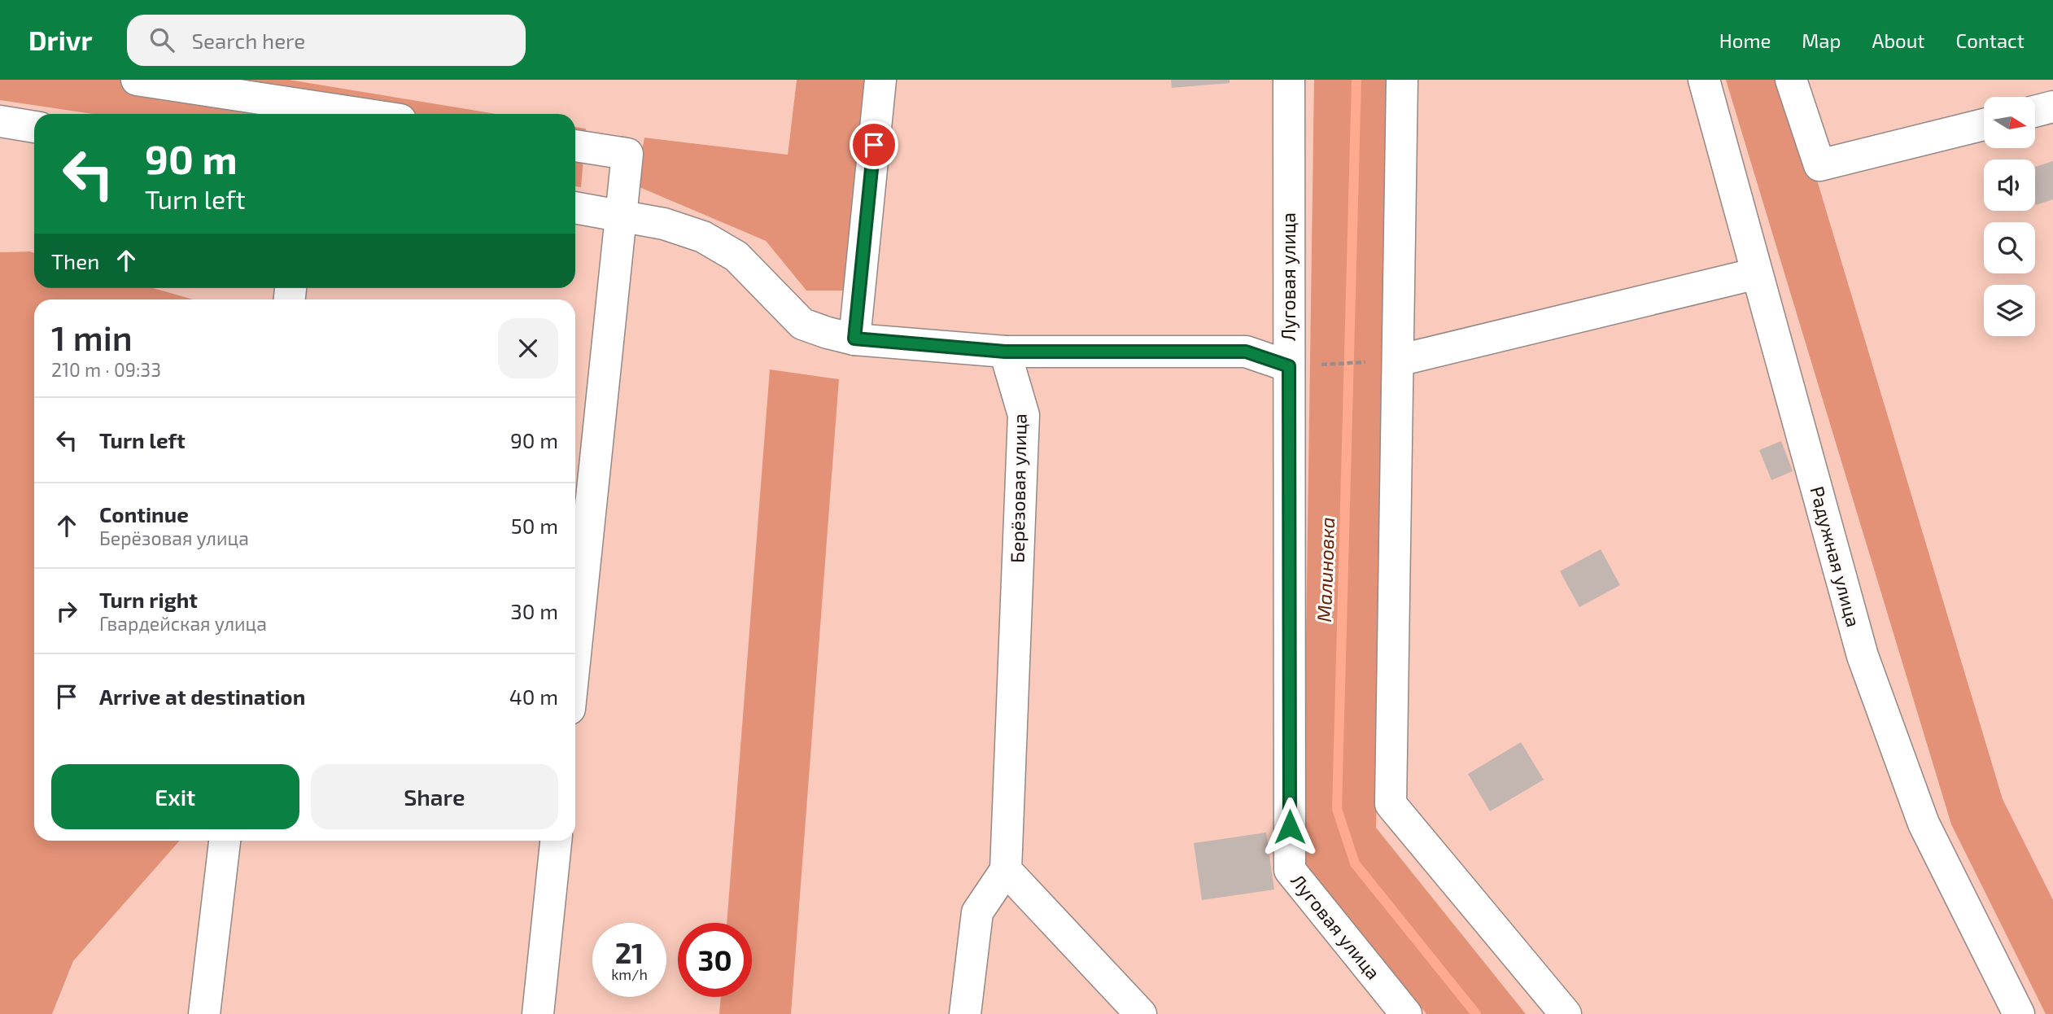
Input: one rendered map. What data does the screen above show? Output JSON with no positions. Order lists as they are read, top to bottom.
{
  "streets": {
    "street": ["Луговая улица", "Берёзовая улица", "Радужная улица"]
  },
  "water": ["Малиновка"],
  "north": "right",
  "page": {
    "header": "Drivr",
    "search": "Search here",
    "nav": [
      "Home",
      "Map",
      "About",
      "Contact"
    ],
    "turn": ["90 m", "Turn left"],
    "then": "Then",
    "heading": ["1 min", "210 m · 09:33"],
    "list": [
      {
        "name": "Turn left",
        "value": "90 m"
      },
      {
        "name": "Continue",
        "note": "Берёзовая улица",
        "value": "50 m"
      },
      {
        "name": "Turn right",
        "note": "Гвардейская улица",
        "value": "30 m"
      },
      {
        "name": "Arrive at destination",
        "value": "40 m"
      }
    ],
    "buttons": ["Exit", "Share"],
    "speed": "21 km/h",
    "limit": "30"
  }
}
